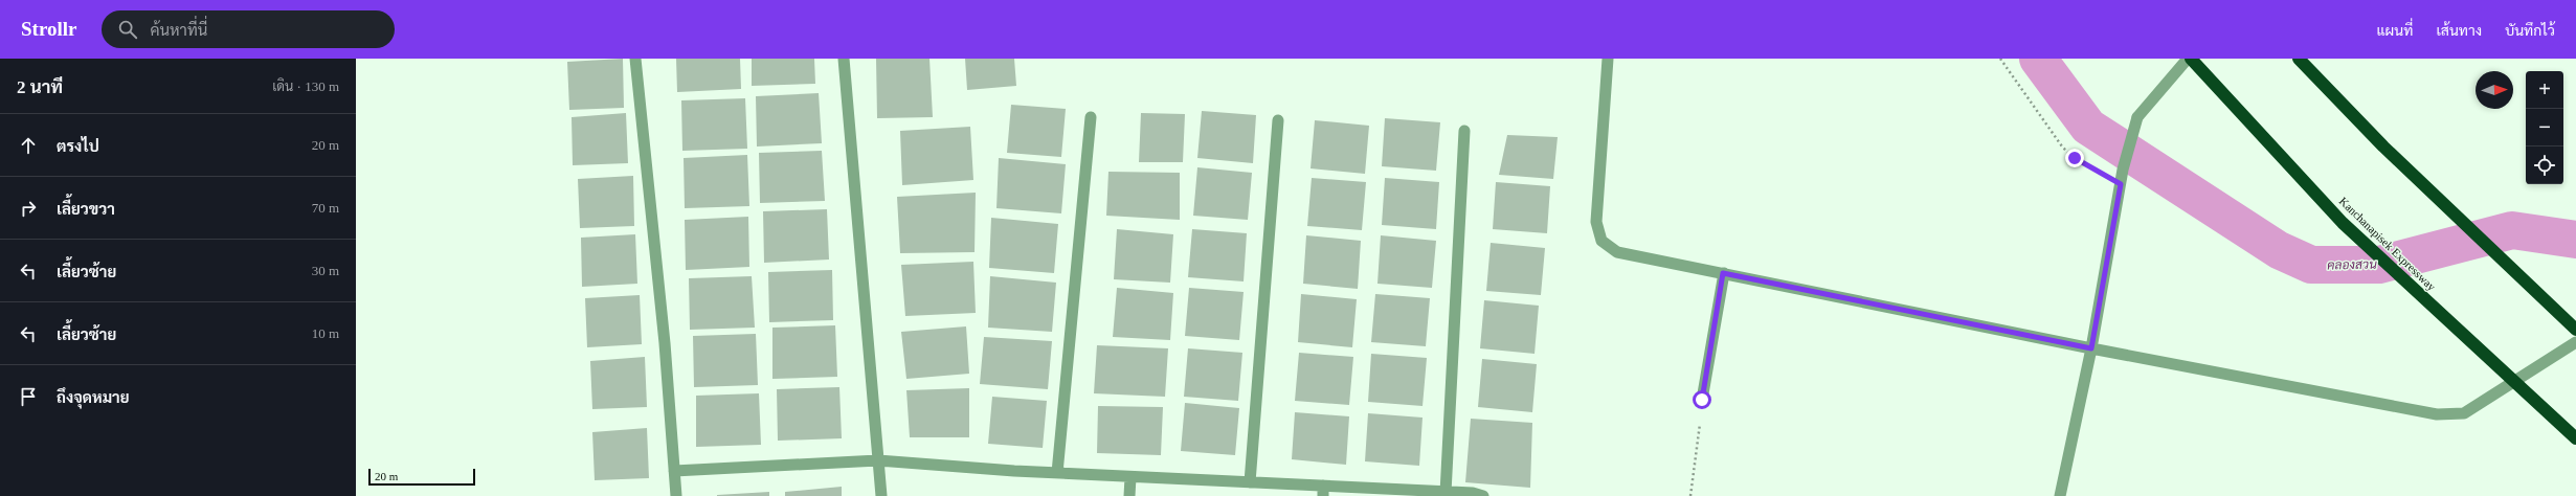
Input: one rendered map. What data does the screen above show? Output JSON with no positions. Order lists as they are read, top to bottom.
{
  "streets": {
    "highway": ["Kanchanapisek Expressway"]
  },
  "water": ["คลองสวน"],
  "scale_bar": "20 m",
  "north": "right",
  "page": {
    "header": "Strollr",
    "search": "ค้นหาที่นี่",
    "nav": ["แผนที่", "เส้นทาง", "บันทึกไว้"],
    "heading": ["2 นาที", "เดิน · 130 m"],
    "map_buttons": ["+", "−"],
    "list": [
      ["ตรงไป", "20 m"],
      ["เลี้ยวขวา", "70 m"],
      ["เลี้ยวซ้าย", "30 m"],
      ["เลี้ยวซ้าย", "10 m"],
      "ถึงจุดหมาย"
    ],
    "scale": "20 m"
  }
}
